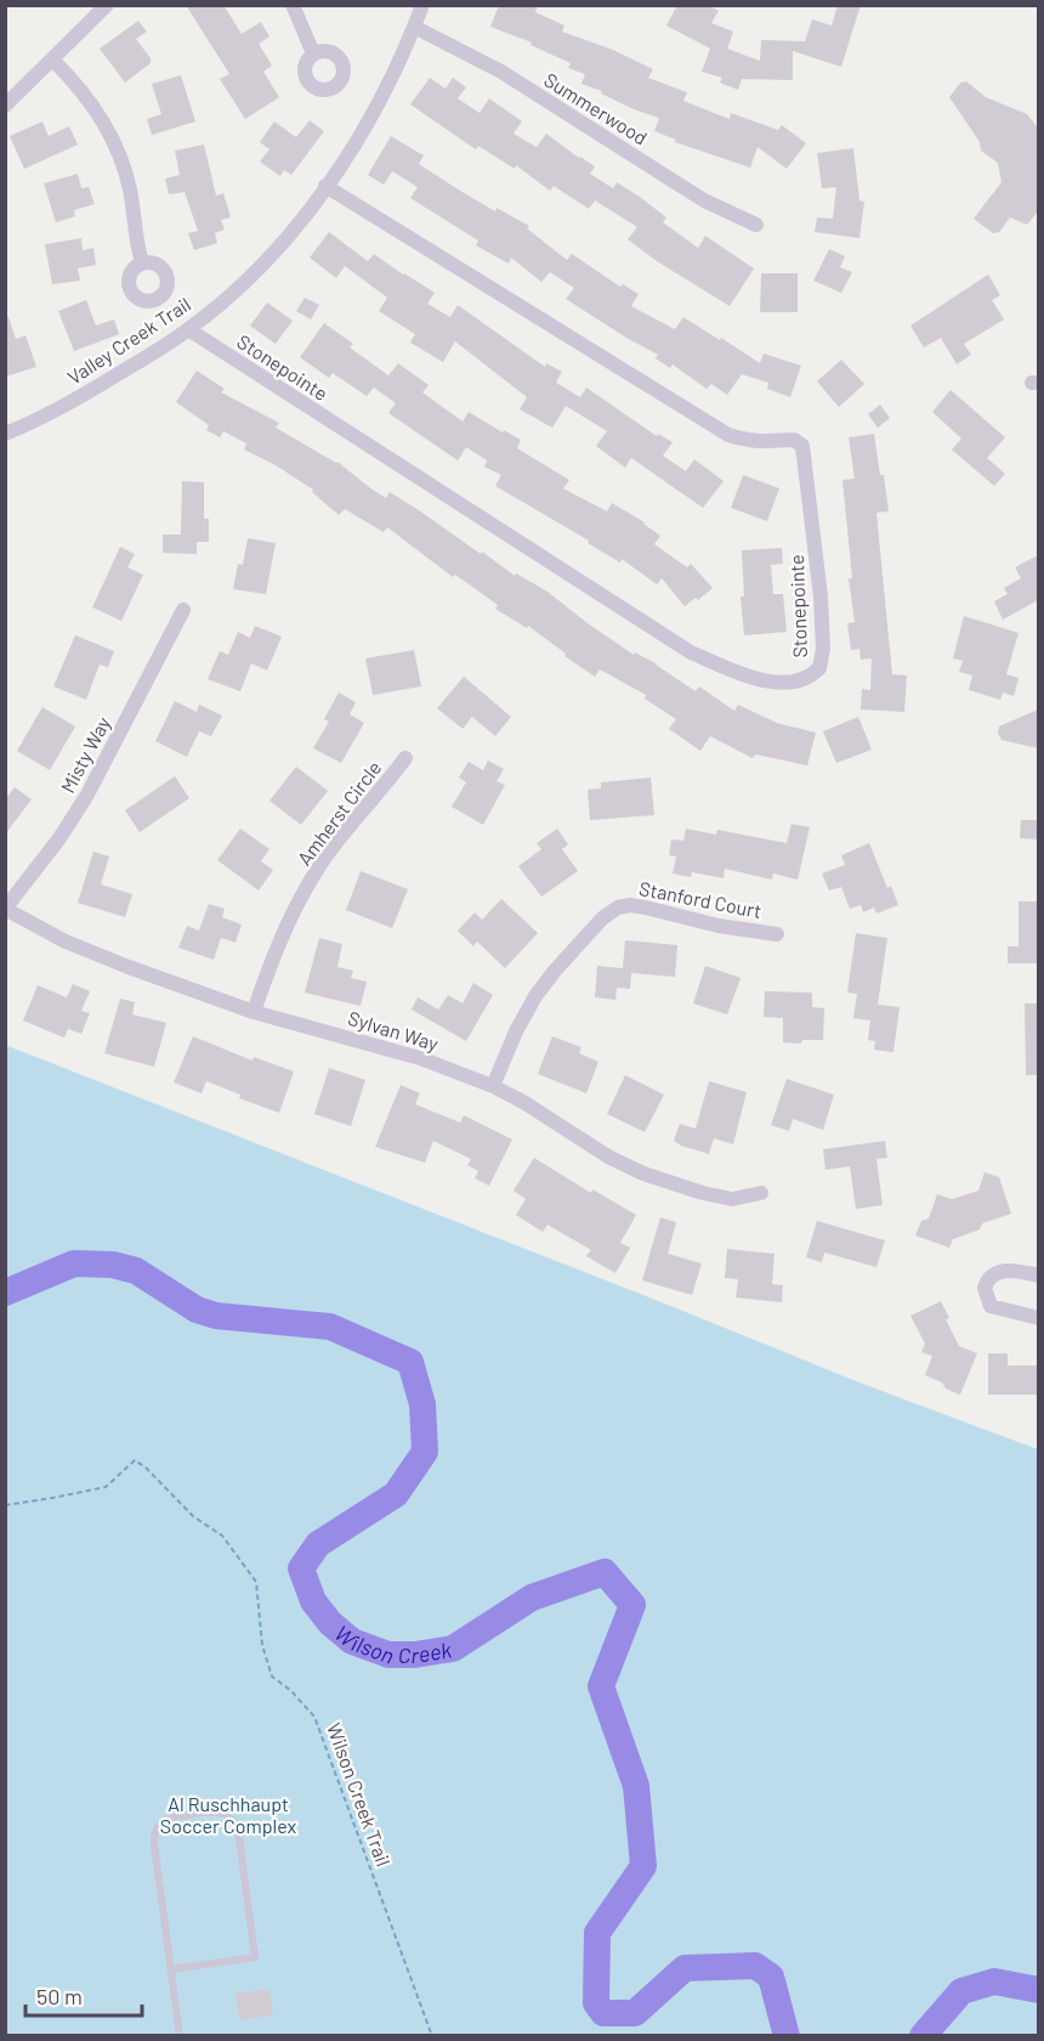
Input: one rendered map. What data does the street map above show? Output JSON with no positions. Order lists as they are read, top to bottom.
{
  "streets": {
    "street": [
      "Summerwood",
      "Valley Creek Trail",
      "Stonepointe",
      "Misty Way",
      "Amherst Circle",
      "Stanford Court",
      "Sylvan Way"
    ],
    "path": ["Wilson Creek Trail"]
  },
  "crossings": [
    ["Summerwood", "Valley Creek Trail"],
    ["Valley Creek Trail", "Stonepointe"],
    ["Misty Way", "Sylvan Way"],
    ["Amherst Circle", "Sylvan Way"],
    ["Stanford Court", "Sylvan Way"]
  ],
  "water": ["Wilson Creek"],
  "parks": ["Al Ruschhaupt Soccer Complex"],
  "scale_bar": "50 m"
}
